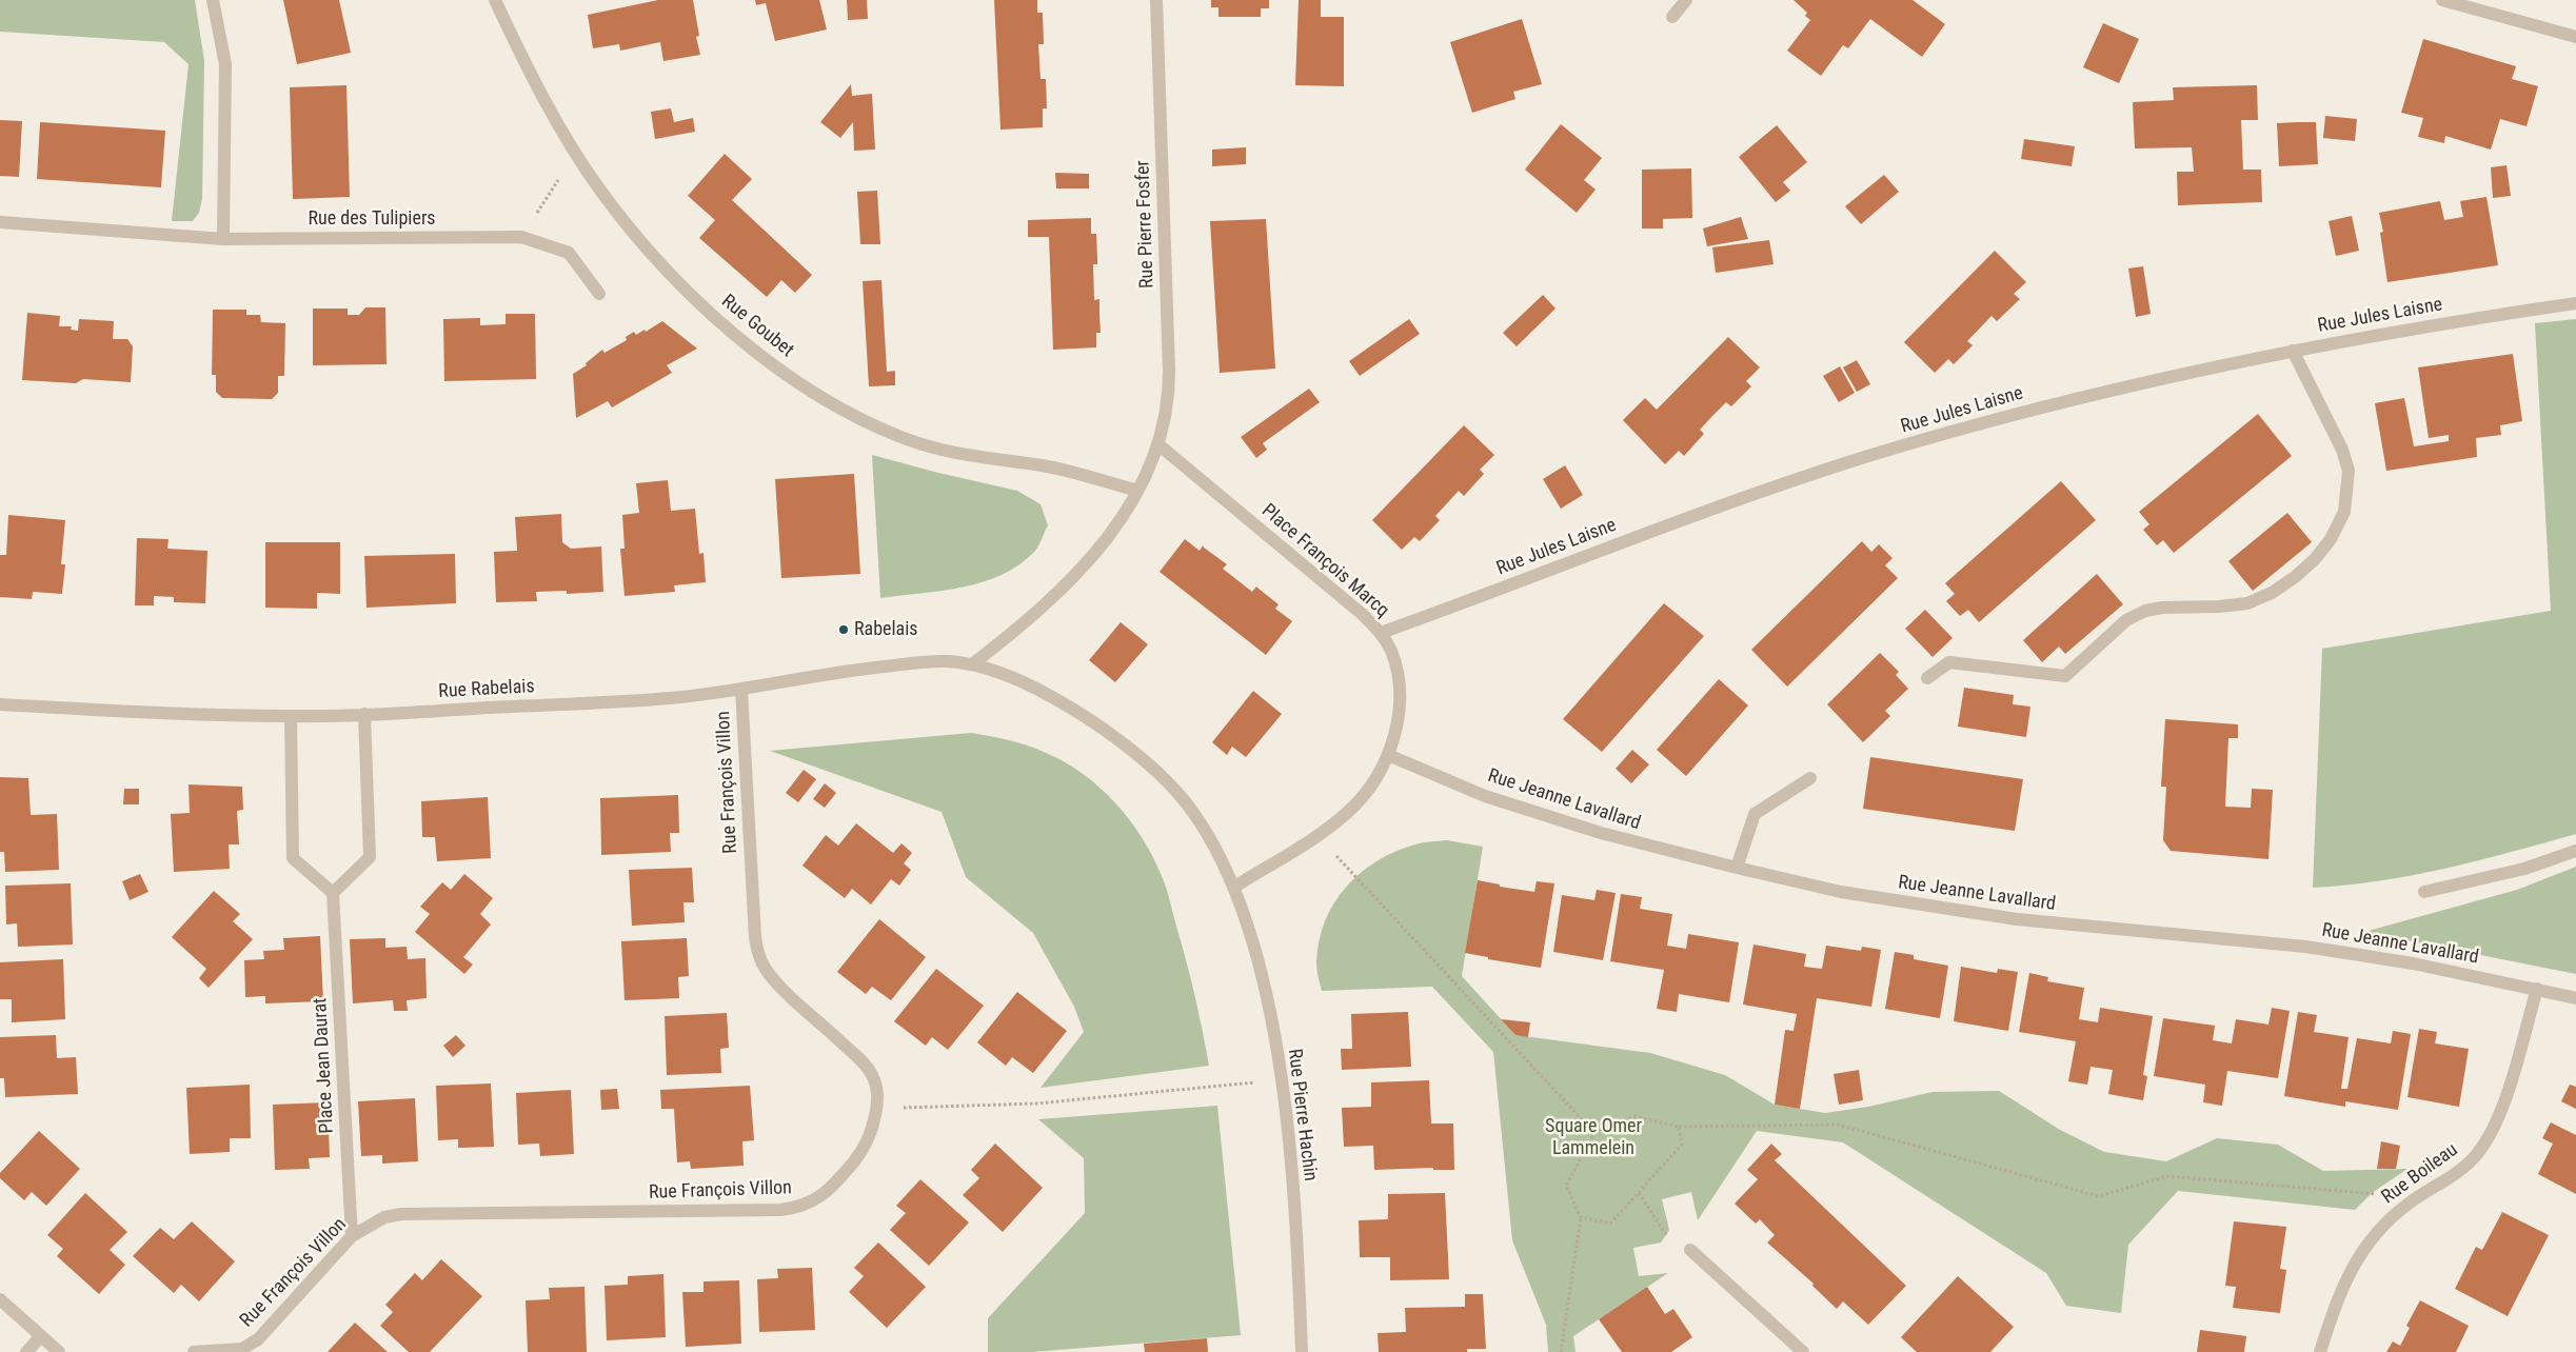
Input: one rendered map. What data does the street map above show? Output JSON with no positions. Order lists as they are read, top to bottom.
{
  "streets": {
    "street": [
      "Rue des Tulipiers",
      "Rue Pierre Fosfer",
      "Rue Jules Laisne",
      "Rue Goubet",
      "Place François Marcq",
      "Rue Rabelais",
      "Rue François Villon",
      "Rue Jeanne Lavallard",
      "Place Jean Daurat",
      "Rue Pierre Hachin",
      "Rue Boileau"
    ]
  },
  "crossings": [
    ["Rue Pierre Fosfer", "Place François Marcq"],
    ["Rue Jules Laisne", "Place François Marcq"],
    ["Place François Marcq", "Rue Jeanne Lavallard"],
    ["Place François Marcq", "Rue Pierre Hachin"],
    ["Rue Rabelais", "Rue François Villon"],
    ["Rue François Villon", "Place Jean Daurat"],
    ["Rue Jeanne Lavallard", "Rue Boileau"]
  ],
  "parks": ["Square Omer Lammelein"],
  "places": ["Rabelais"]
}
